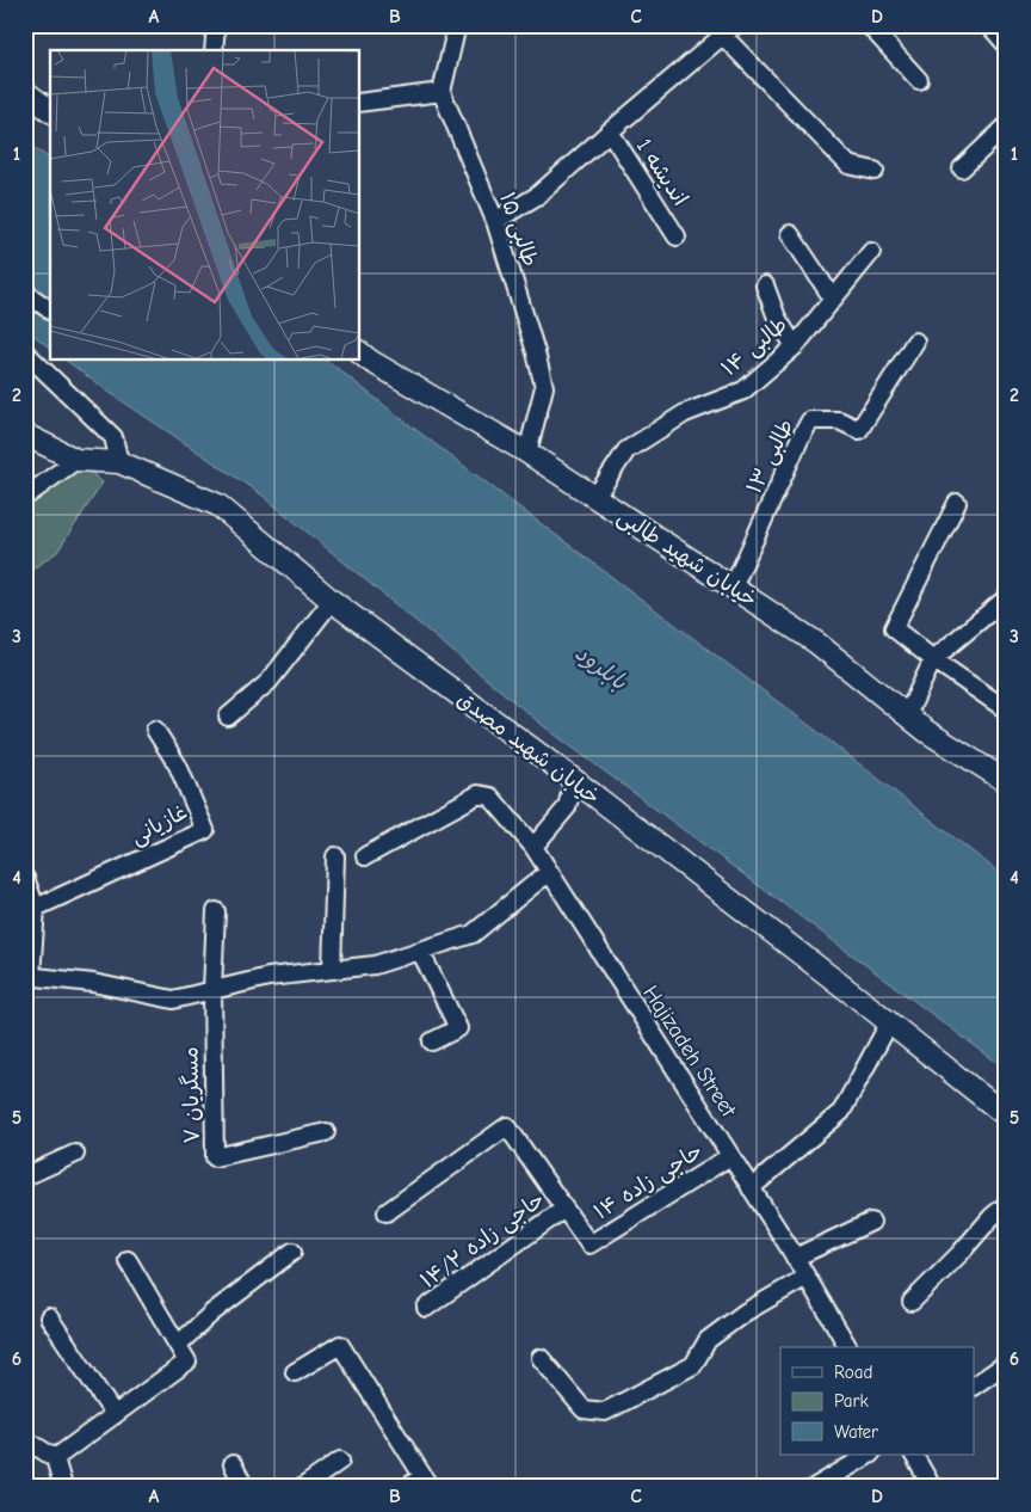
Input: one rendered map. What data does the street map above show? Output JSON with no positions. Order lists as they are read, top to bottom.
{
  "streets": {
    "street": [
      "اندیشه 1",
      "طالبی ۱۵",
      "طالبی ۱۴",
      "طالبی ۱۳",
      "خیابان شهید طالبی",
      "خیابان شهید مصدق",
      "غازیانی",
      "Hajizadeh Street",
      "مسگریان ۷",
      "حاجی زاده ۱۴",
      "حاجی زاده ۱۴/۲"
    ]
  },
  "crossings": [
    ["طالبی ۱۵", "خیابان شهید طالبی"],
    ["طالبی ۱۴", "خیابان شهید طالبی"],
    ["طالبی ۱۳", "خیابان شهید طالبی"],
    ["Hajizadeh Street", "حاجی زاده ۱۴"],
    ["حاجی زاده ۱۴", "حاجی زاده ۱۴/۲"]
  ],
  "water": ["بابلرود"],
  "legend": ["Road", "Park", "Water"],
  "grid": {
    "columns": [
      "A",
      "B",
      "C",
      "D"
    ],
    "rows": [
      "1",
      "2",
      "3",
      "4",
      "5",
      "6"
    ]
  }
}
